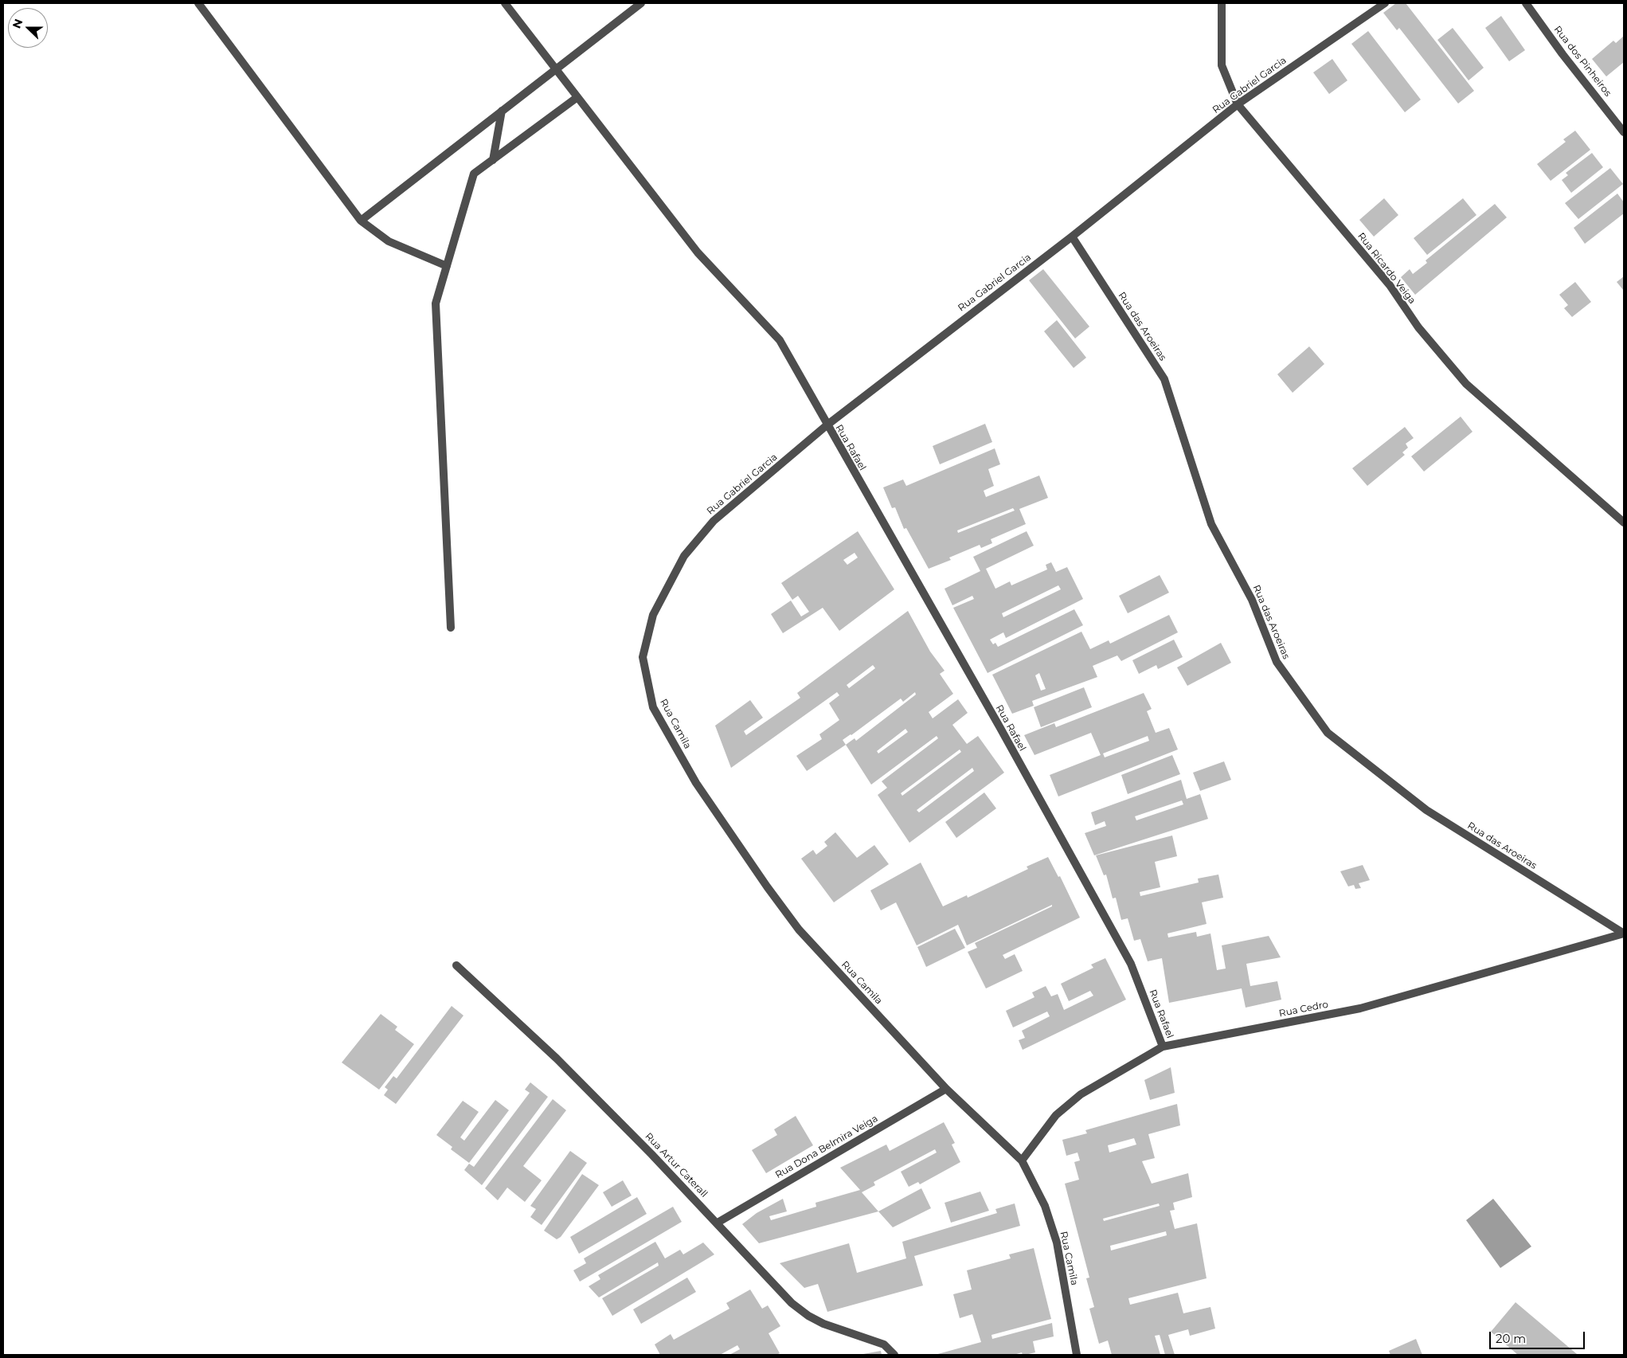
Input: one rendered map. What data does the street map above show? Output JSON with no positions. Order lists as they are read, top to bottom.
{
  "streets": {
    "street": [
      "Rua dos Pinheiros",
      "Rua Gabriel Garcia",
      "Rua Ricardo Veiga",
      "Rua das Aroeiras",
      "Rua Rafael",
      "Rua Camila",
      "Rua Cedro",
      "Rua Dona Belmira Veiga",
      "Rua Artur Caterall"
    ]
  },
  "crossings": [
    ["Rua Gabriel Garcia", "Rua Ricardo Veiga"],
    ["Rua Gabriel Garcia", "Rua das Aroeiras"],
    ["Rua Gabriel Garcia", "Rua Rafael"],
    ["Rua Gabriel Garcia", "Rua Camila"],
    ["Rua das Aroeiras", "Rua Cedro"],
    ["Rua Rafael", "Rua Cedro"],
    ["Rua Camila", "Rua Cedro"],
    ["Rua Camila", "Rua Dona Belmira Veiga"],
    ["Rua Dona Belmira Veiga", "Rua Artur Caterall"]
  ],
  "scale_bar": "20 m",
  "north": "left"
}
